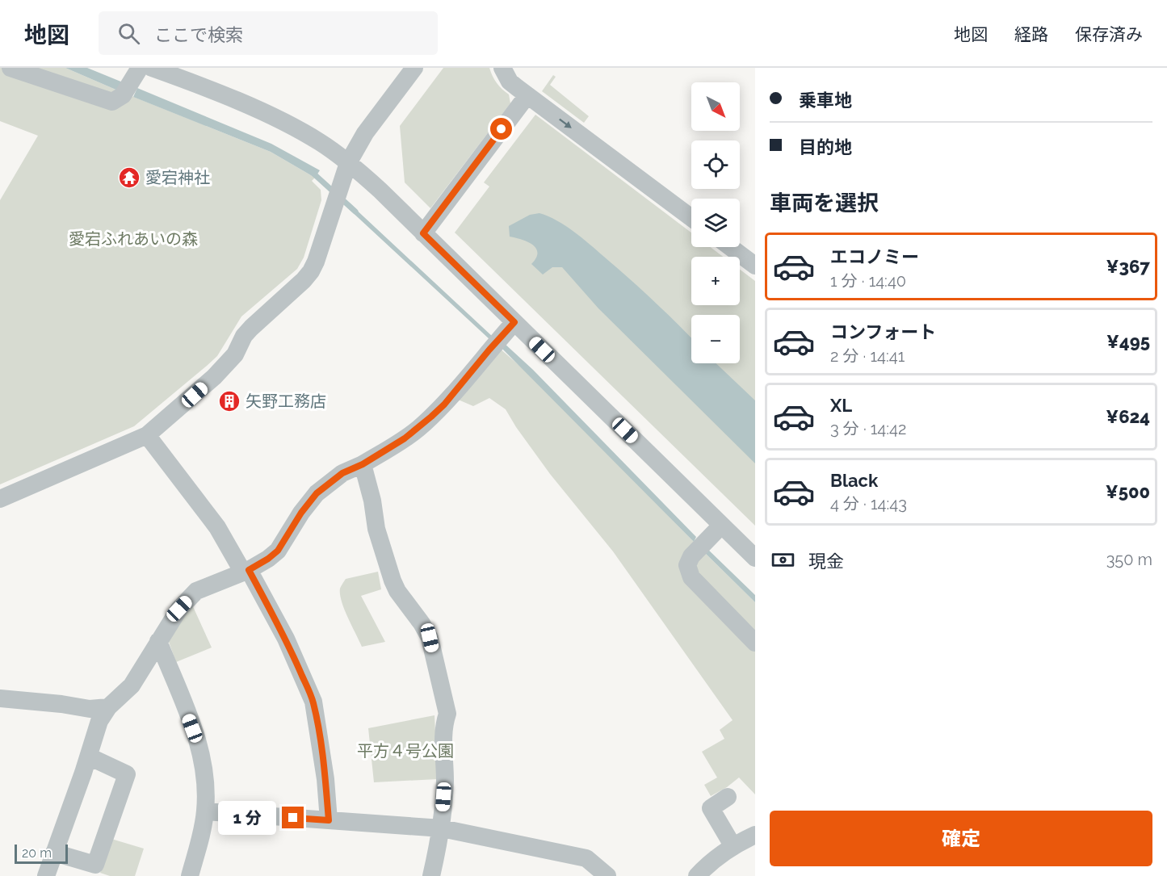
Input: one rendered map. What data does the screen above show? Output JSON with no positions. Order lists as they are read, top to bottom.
{
  "parks": ["愛宕ふれあいの森", "平方４号公園"],
  "places": {
    "temple": ["愛宕神社"],
    "building": ["矢野工務店"]
  },
  "scale_bar": "20 m",
  "north": "bottom right",
  "page": {
    "header": "地図",
    "search": "ここで検索",
    "nav": ["地図", "経路", "保存済み"],
    "banner": ["乗車地", "目的地"],
    "map_buttons": ["+", "−"],
    "heading": "車両を選択",
    "list": [
      {
        "name": "エコノミー",
        "note": "1 分 · 14:40",
        "value": "¥367"
      },
      {
        "name": "コンフォート",
        "note": "2 分 · 14:41",
        "value": "¥495"
      },
      {
        "name": "XL",
        "note": "3 分 · 14:42",
        "value": "¥624"
      },
      {
        "name": "Black",
        "note": "4 分 · 14:43",
        "value": "¥500"
      }
    ],
    "pay": ["現金", "350 m"],
    "bubble": "1 分",
    "buttons": "確定",
    "scale": "20 m"
  }
}
